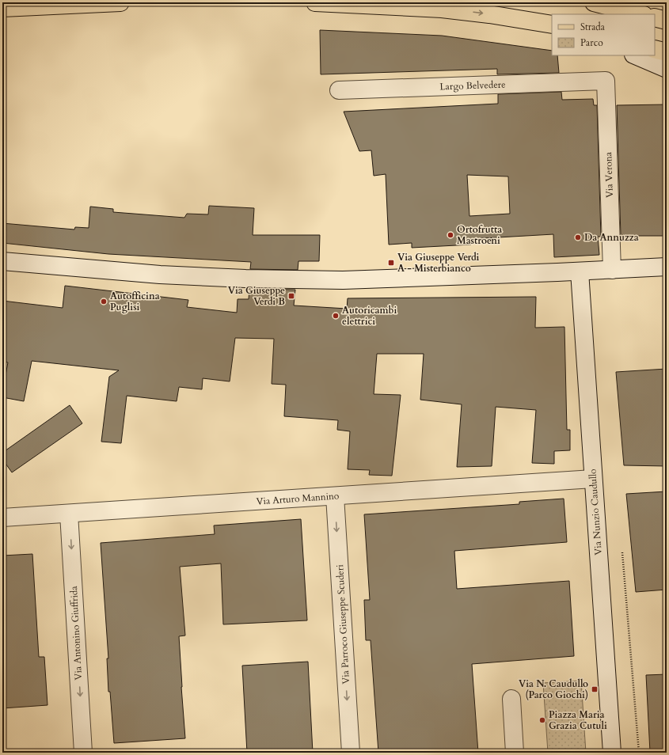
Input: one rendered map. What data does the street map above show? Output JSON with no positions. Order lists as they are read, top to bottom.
{
  "streets": {
    "street": [
      "Largo Belvedere",
      "Via Verona",
      "Via Arturo Mannino",
      "Via Nunzio Caudullo",
      "Via Parroco Giuseppe Scuderi",
      "Via Antonino Giuffrida"
    ]
  },
  "crossings": [
    ["Largo Belvedere", "Via Verona"],
    ["Via Arturo Mannino", "Via Nunzio Caudullo"],
    ["Via Arturo Mannino", "Via Parroco Giuseppe Scuderi"],
    ["Via Arturo Mannino", "Via Antonino Giuffrida"]
  ],
  "one_way": ["Via Parroco Giuseppe Scuderi", "Via Antonino Giuffrida"],
  "places": {
    "other": [
      "Ortofrutta Mastroeni",
      "Da Annuzza",
      "Autofficina Puglisi",
      "Autoricambi elettrici",
      "Piazza Maria Grazia Cutuli"
    ],
    "transit": ["Via Giuseppe Verdi A - Misterbianco", "Via Giuseppe Verdi B", "Via N. Caudullo (Parco Giochi)"]
  },
  "legend": ["Strada", "Parco"]
}
